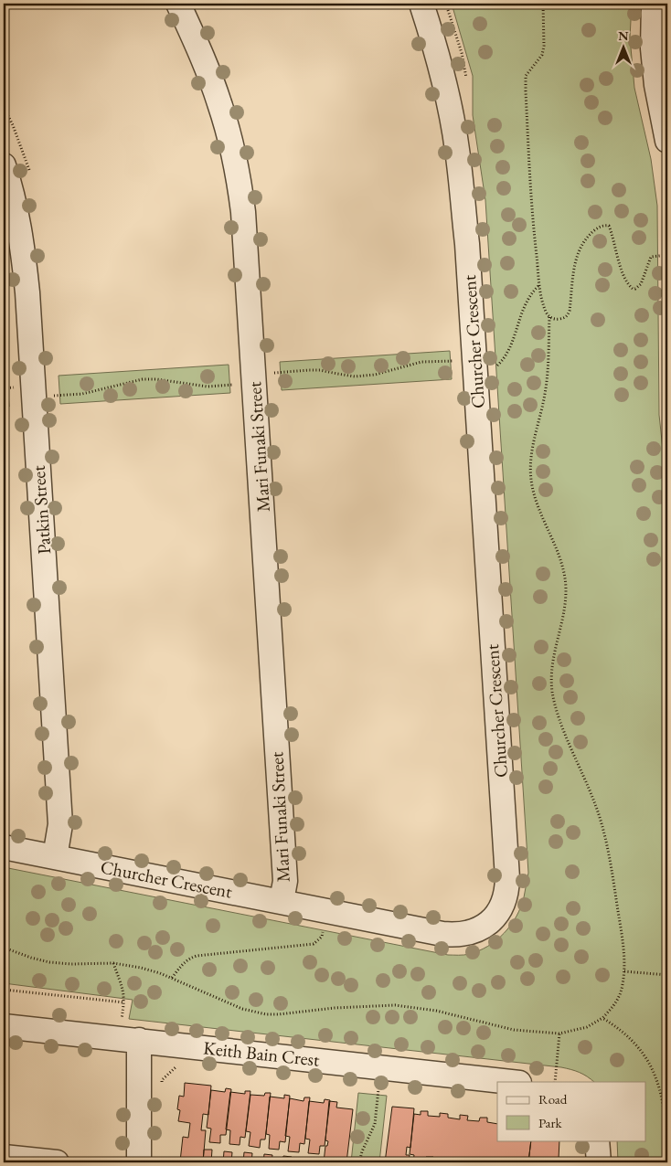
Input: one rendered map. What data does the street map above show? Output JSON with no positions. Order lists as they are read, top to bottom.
{
  "streets": {
    "street": [
      "Churcher Crescent",
      "Mari Funaki Street",
      "Patkin Street",
      "Keith Bain Crest"
    ]
  },
  "crossings": [
    ["Churcher Crescent", "Mari Funaki Street"],
    ["Churcher Crescent", "Patkin Street"]
  ],
  "legend": ["Road", "Park"],
  "north": "top"
}
